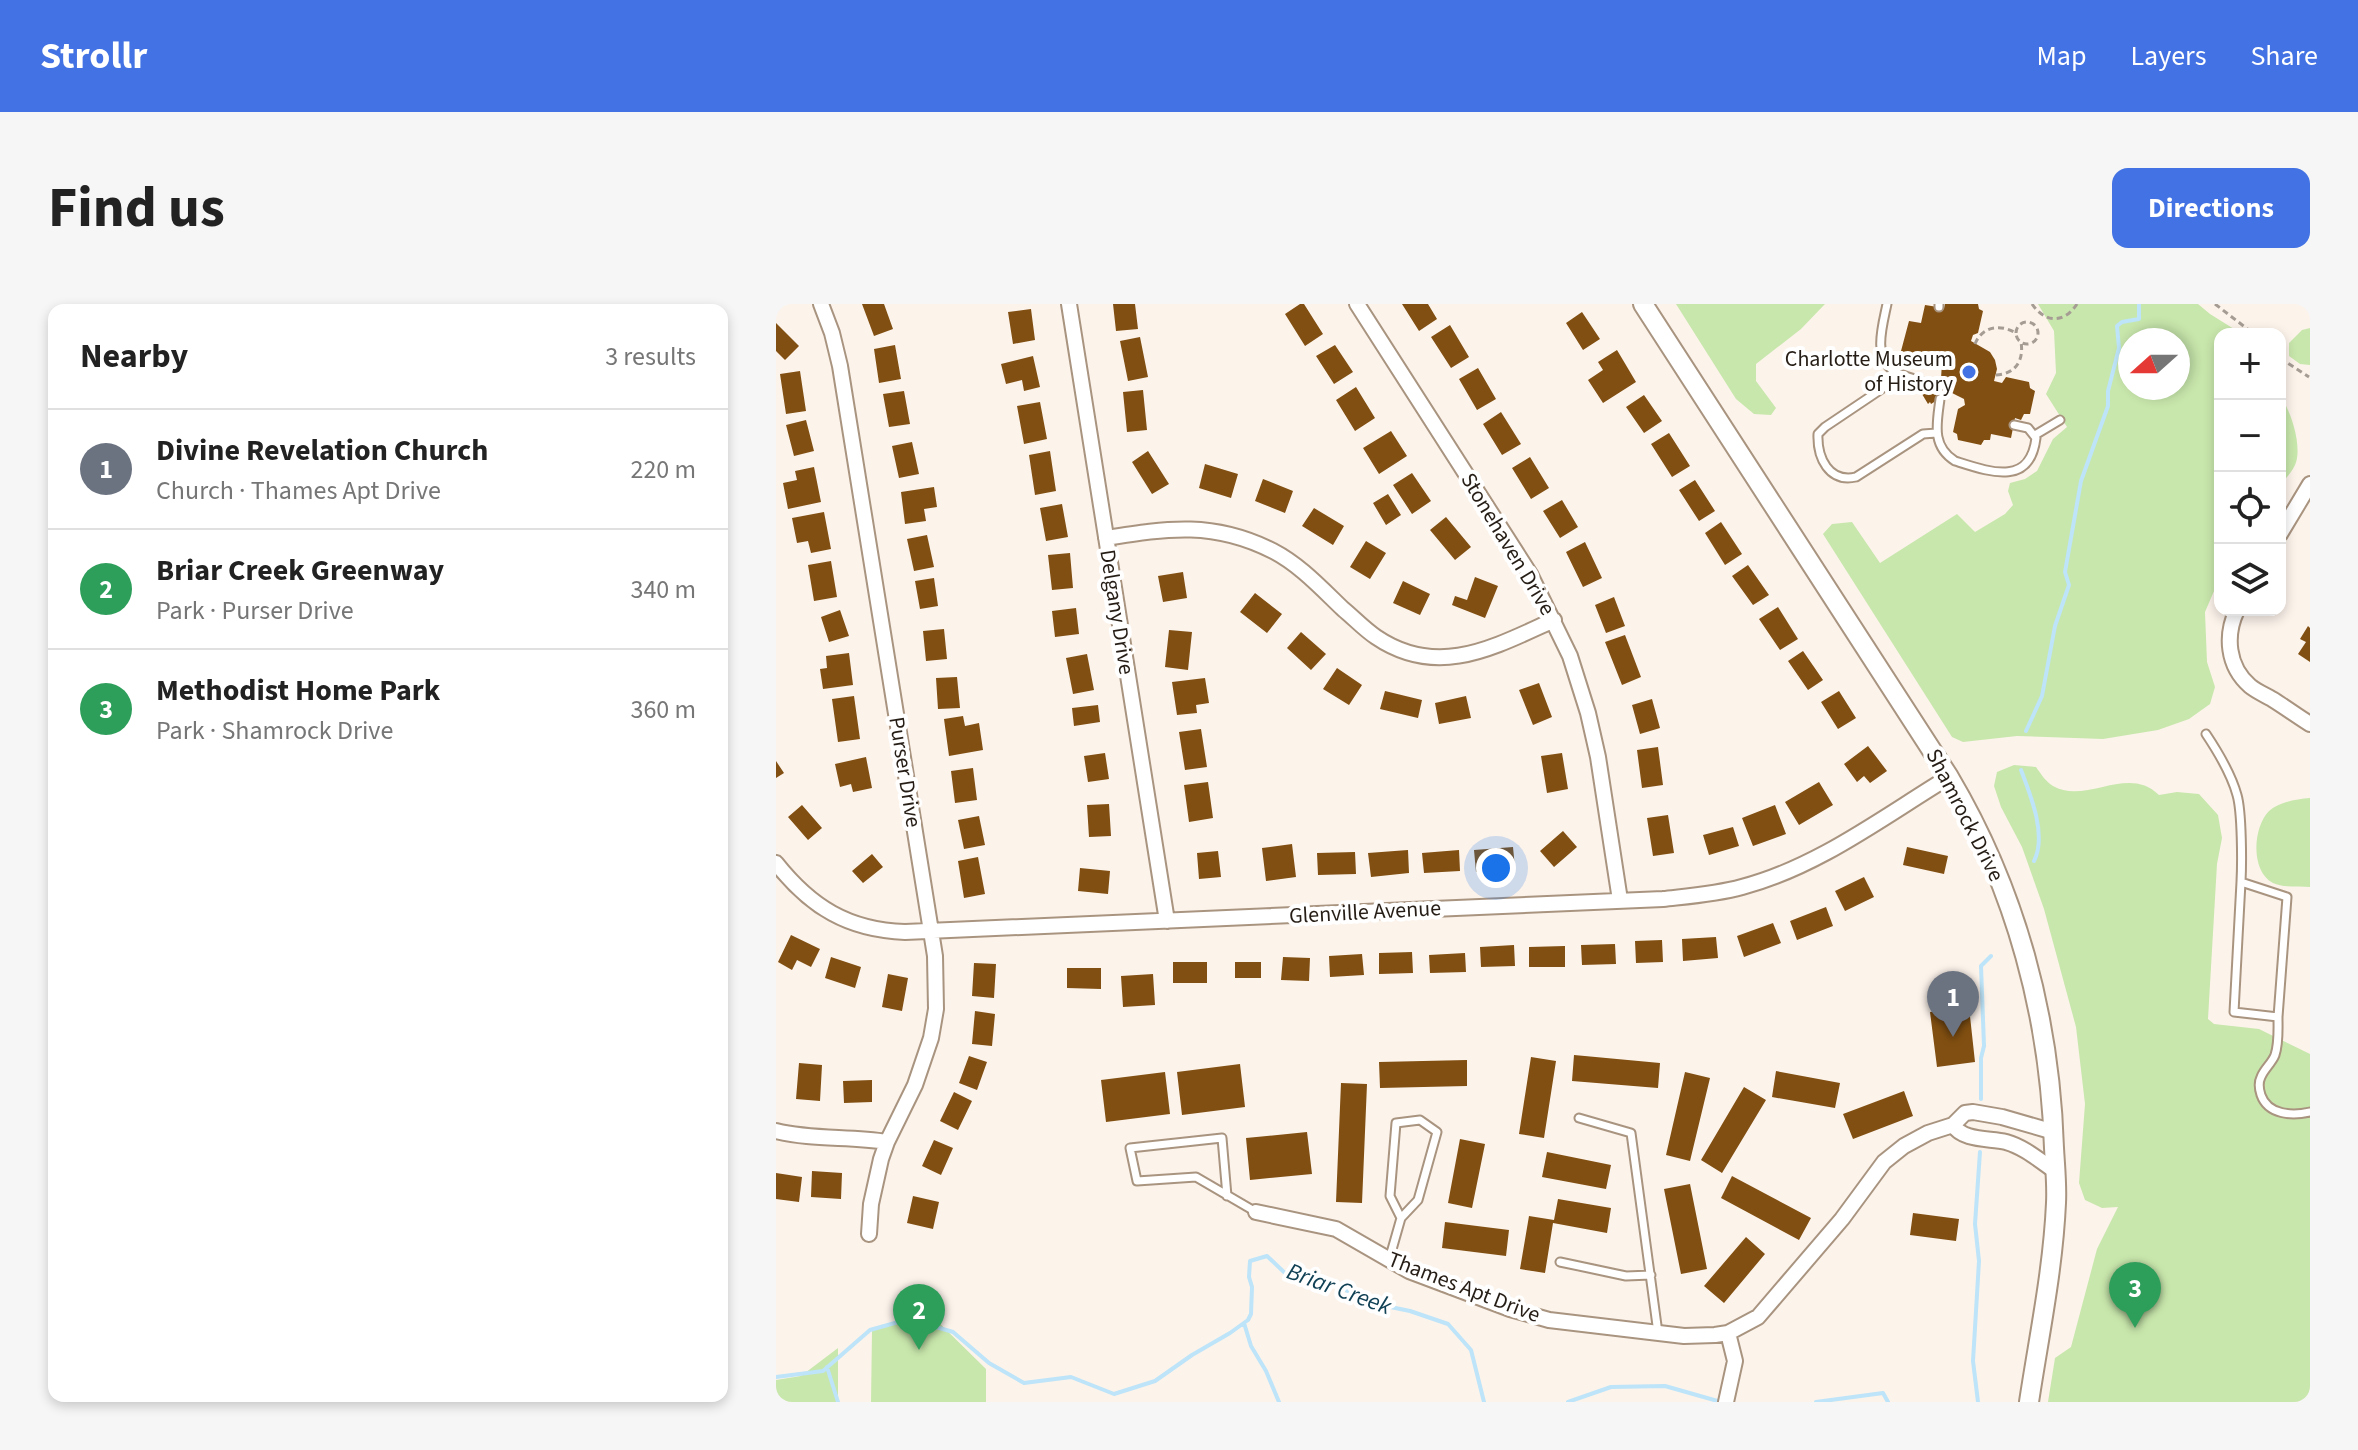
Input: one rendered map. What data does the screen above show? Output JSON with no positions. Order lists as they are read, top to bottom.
{
  "streets": {
    "street": [
      "Stonehaven Drive",
      "Delgany Drive",
      "Purser Drive",
      "Shamrock Drive",
      "Glenville Avenue",
      "Thames Apt Drive"
    ]
  },
  "crossings": [
    ["Stonehaven Drive", "Glenville Avenue"],
    ["Delgany Drive", "Glenville Avenue"],
    ["Purser Drive", "Glenville Avenue"],
    ["Shamrock Drive", "Glenville Avenue"],
    ["Shamrock Drive", "Thames Apt Drive"]
  ],
  "water": ["Briar Creek"],
  "places": ["Charlotte Museum of History"],
  "north": "left",
  "page": {
    "header": "Strollr",
    "nav": ["Map", "Layers", "Share"],
    "buttons": "Directions",
    "title": "Find us",
    "heading": ["Nearby", "3 results"],
    "map_buttons": ["+", "−"],
    "list": [
      {
        "mark": "1",
        "name": "Divine Revelation Church",
        "note": "Church · Thames Apt Drive",
        "value": "220 m"
      },
      {
        "mark": "2",
        "name": "Briar Creek Greenway",
        "note": "Park · Purser Drive",
        "value": "340 m"
      },
      {
        "mark": "3",
        "name": "Methodist Home Park",
        "note": "Park · Shamrock Drive",
        "value": "360 m"
      }
    ],
    "pins": ["1", "3", "2"]
  }
}
